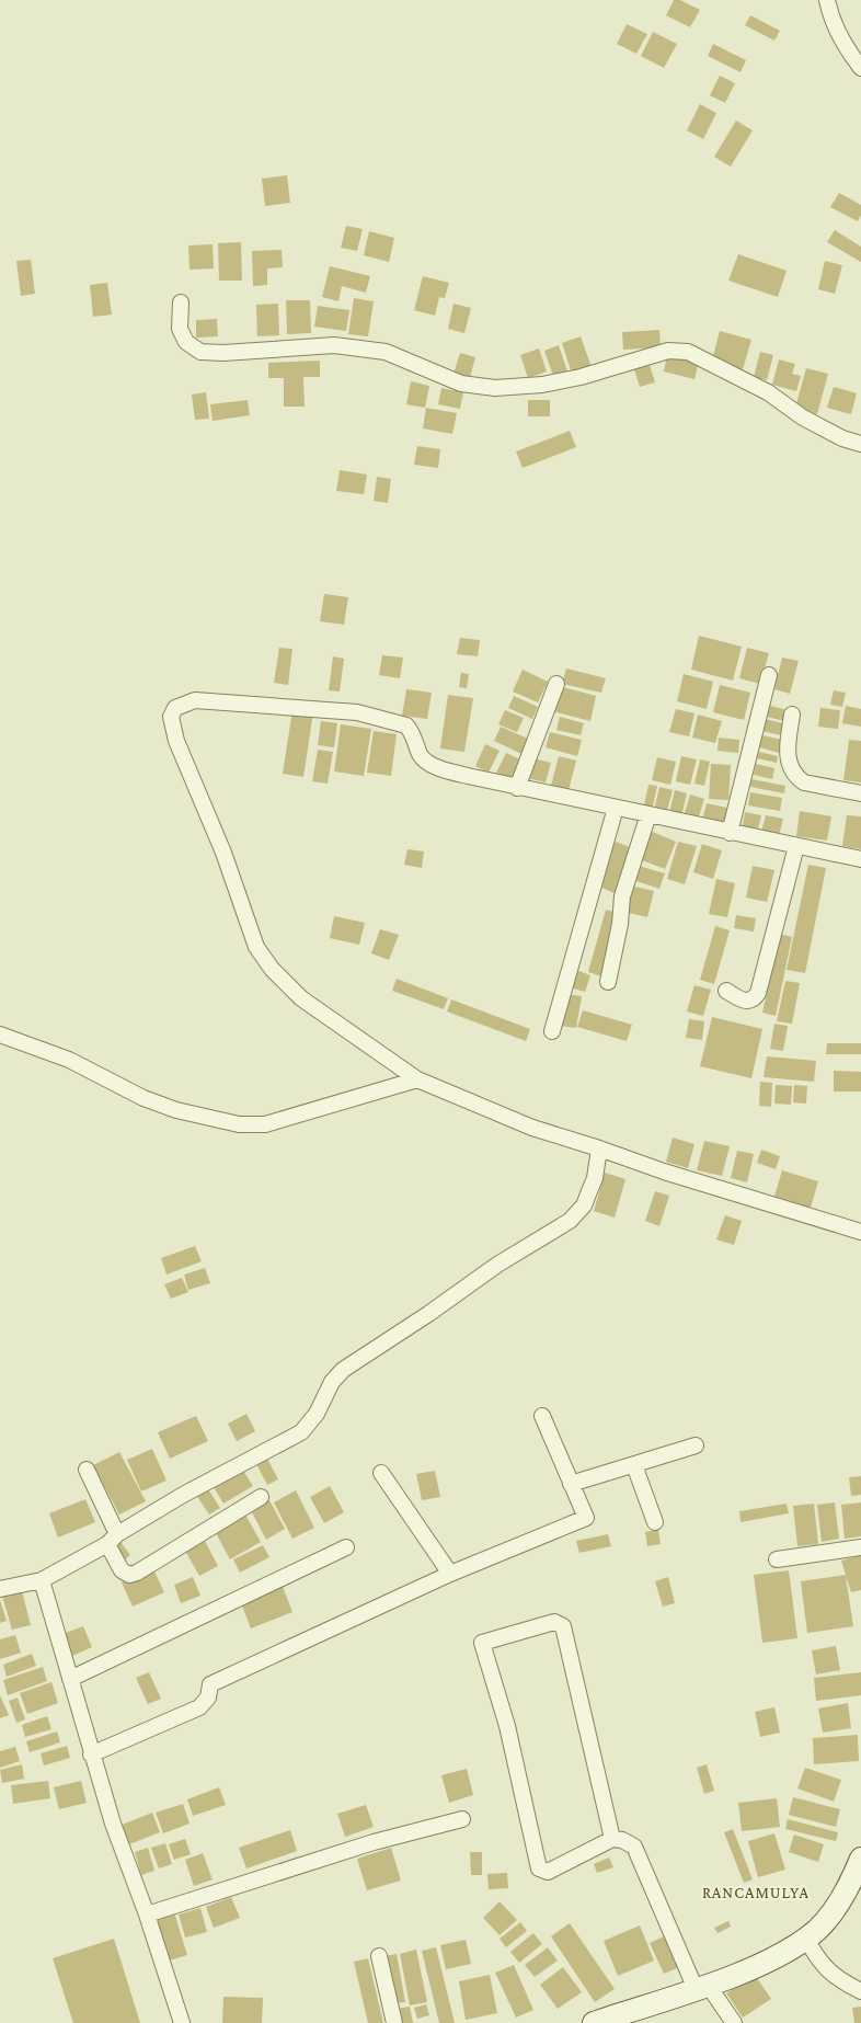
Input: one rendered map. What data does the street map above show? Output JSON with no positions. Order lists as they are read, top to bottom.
{
  "districts": ["RANCAMULYA"]
}
